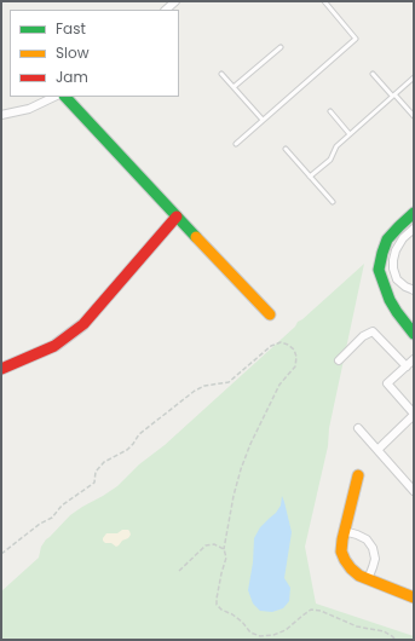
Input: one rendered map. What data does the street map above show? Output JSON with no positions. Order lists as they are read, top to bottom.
{
  "legend": ["Fast", "Slow", "Jam"]
}
